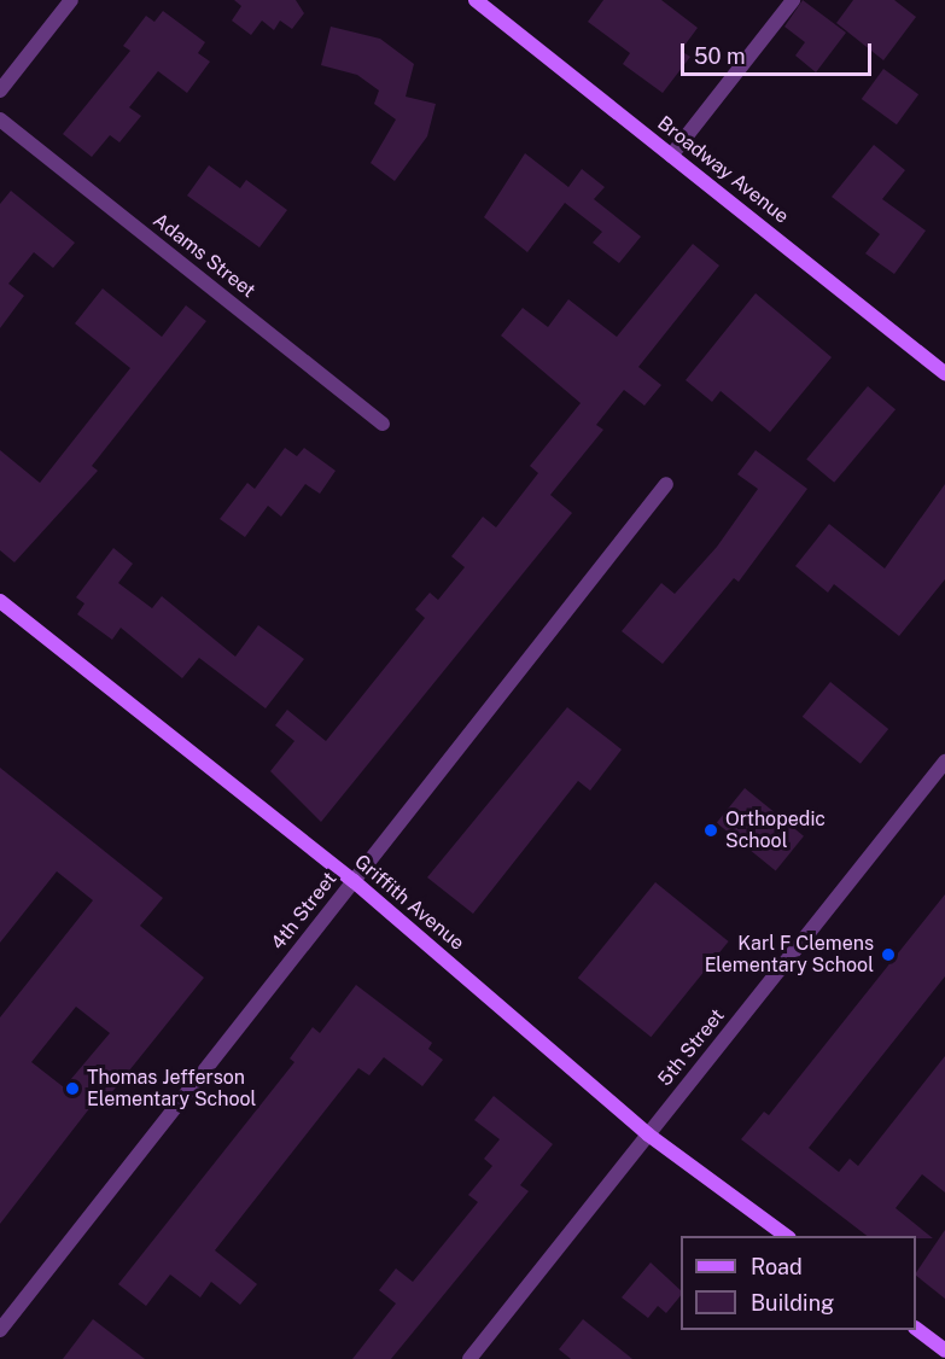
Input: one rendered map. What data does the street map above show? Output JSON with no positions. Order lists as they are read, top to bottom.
{
  "streets": {
    "main road": ["Broadway Avenue", "Griffith Avenue"],
    "street": ["Adams Street", "4th Street", "5th Street"]
  },
  "crossings": [
    ["Griffith Avenue", "4th Street"],
    ["Griffith Avenue", "5th Street"]
  ],
  "places": ["Orthopedic School", "Karl F Clemens Elementary School", "Thomas Jefferson Elementary School"],
  "legend": ["Road", "Building"],
  "scale_bar": "50 m"
}
